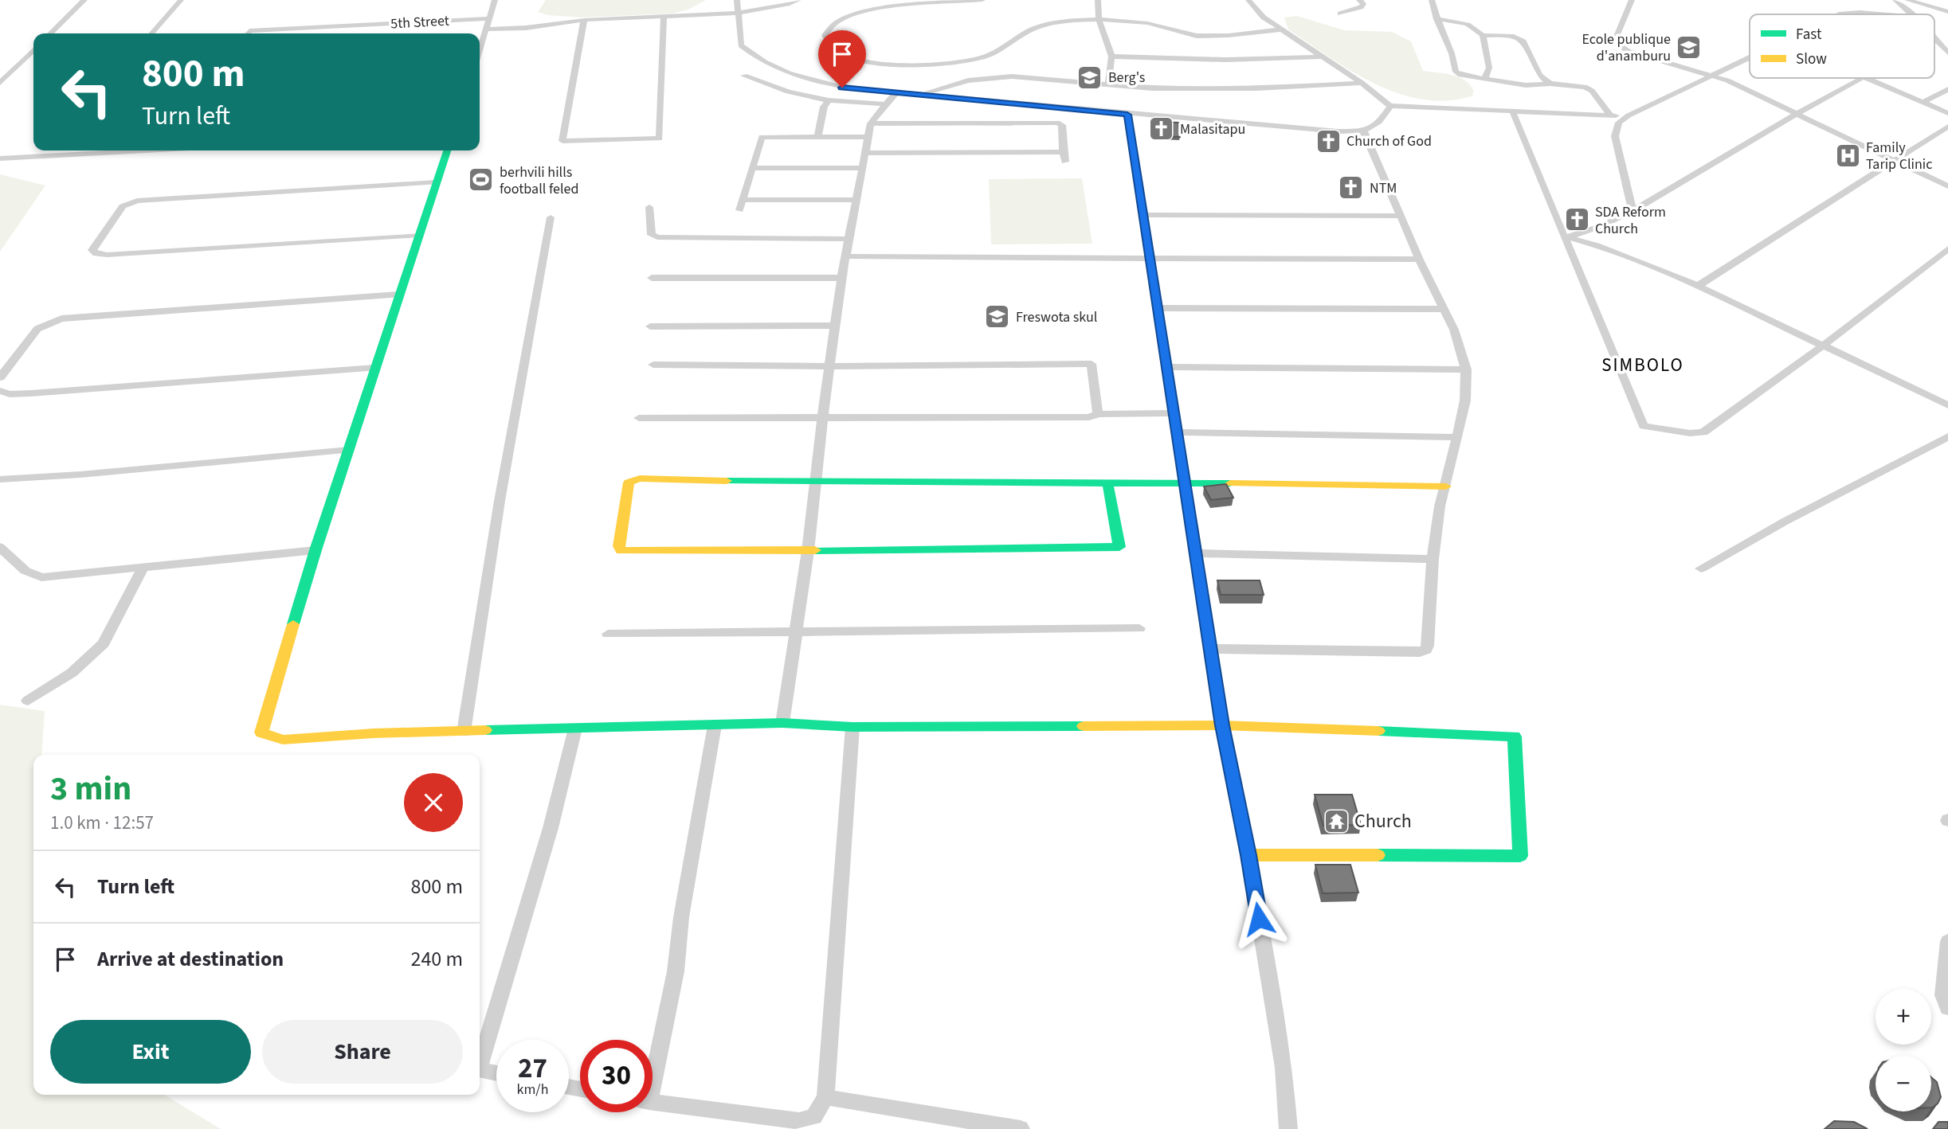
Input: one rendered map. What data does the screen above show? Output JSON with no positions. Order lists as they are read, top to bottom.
{
  "streets": {
    "street": ["5th Street"]
  },
  "districts": ["SIMBOLO"],
  "places": {
    "school or university": ["Ecole publique d'anamburu", "Berg's", "Freswota skul"],
    "church": [
      "Malasitapu",
      "Church of God",
      "NTM",
      "SDA Reform Church"
    ],
    "hospital": ["Family Tarip Clinic"],
    "sports": ["berhvili hills football feled"],
    "temple": ["Church"]
  },
  "legend": ["Fast", "Slow"],
  "page": {
    "turn": ["800 m", "Turn left"],
    "heading": ["3 min", "1.0 km · 12:57"],
    "list": [
      {
        "name": "Turn left",
        "value": "800 m"
      },
      {
        "name": "Arrive at destination",
        "value": "240 m"
      }
    ],
    "map_buttons": ["+", "−"],
    "buttons": ["Exit", "Share"],
    "speed": "27 km/h",
    "limit": "30"
  }
}
